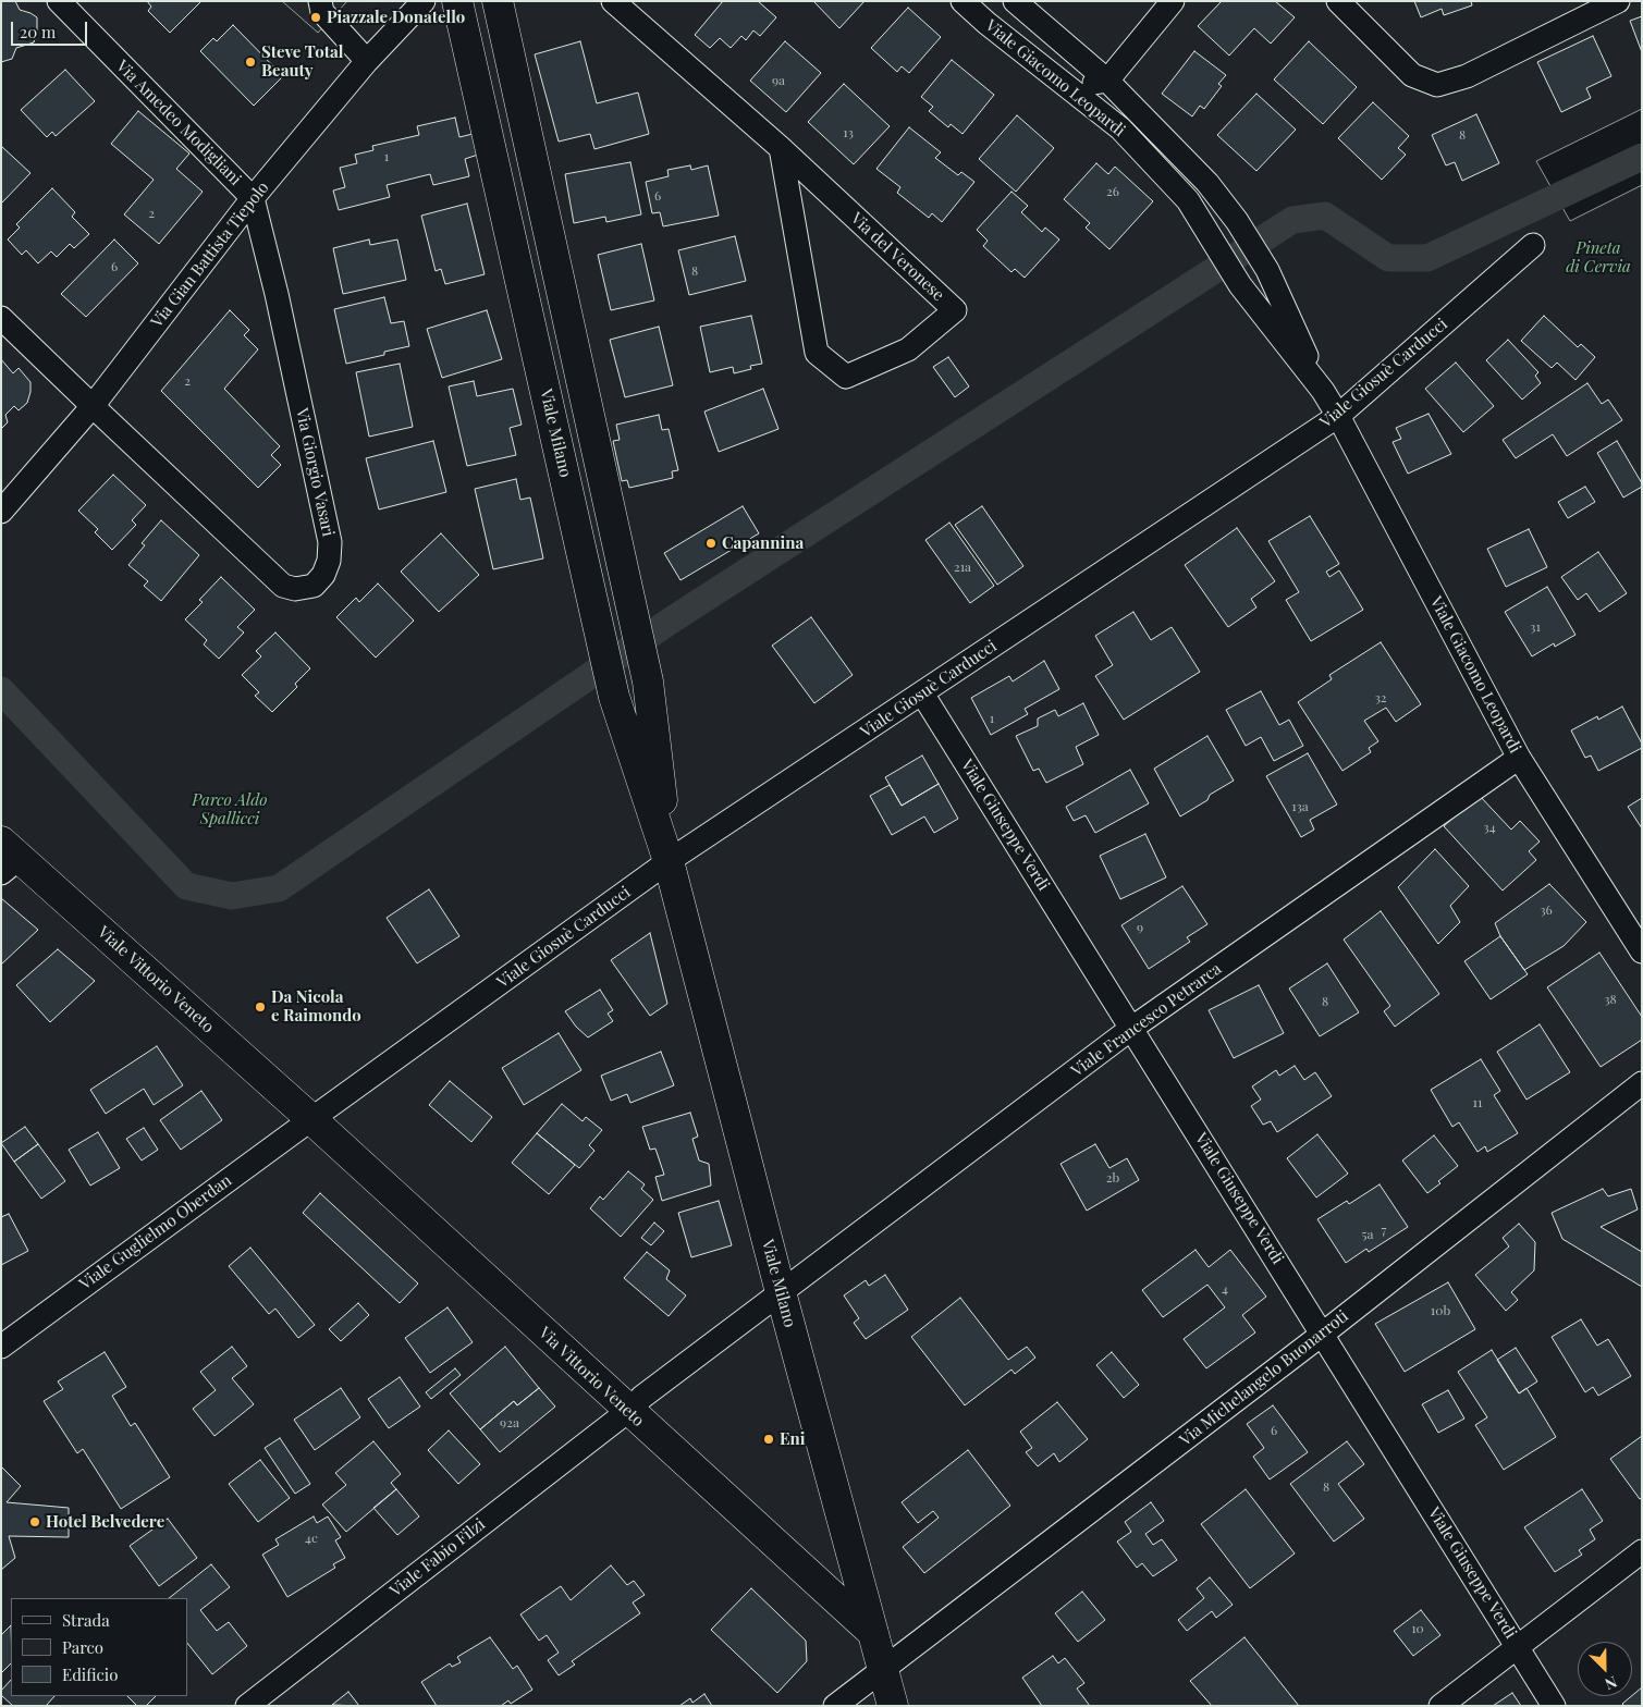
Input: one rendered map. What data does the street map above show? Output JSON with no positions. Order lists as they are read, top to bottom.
{
  "streets": {
    "street": [
      "Viale Giacomo Leopardi",
      "Via Amedeo Modigliani",
      "Via Gian Battista Tiepolo",
      "Via del Veronese",
      "Viale Giosuè Carducci",
      "Viale Milano",
      "Via Giorgio Vasari",
      "Viale Giuseppe Verdi",
      "Viale Vittorio Veneto",
      "Viale Francesco Petrarca",
      "Viale Guglielmo Oberdan",
      "Via Vittorio Veneto",
      "Via Michelangelo Buonarroti",
      "Viale Fabio Filzi"
    ]
  },
  "crossings": [
    ["Viale Giacomo Leopardi", "Viale Giosuè Carducci"],
    ["Viale Giacomo Leopardi", "Viale Francesco Petrarca"],
    ["Via Amedeo Modigliani", "Via Gian Battista Tiepolo"],
    ["Via Amedeo Modigliani", "Via Giorgio Vasari"],
    ["Via Gian Battista Tiepolo", "Via Giorgio Vasari"],
    ["Viale Giosuè Carducci", "Viale Milano"],
    ["Viale Giosuè Carducci", "Viale Giuseppe Verdi"],
    ["Viale Giosuè Carducci", "Viale Vittorio Veneto"],
    ["Viale Giosuè Carducci", "Viale Guglielmo Oberdan"],
    ["Viale Giosuè Carducci", "Via Vittorio Veneto"],
    ["Viale Milano", "Viale Francesco Petrarca"],
    ["Viale Milano", "Via Vittorio Veneto"],
    ["Viale Milano", "Via Michelangelo Buonarroti"],
    ["Viale Giuseppe Verdi", "Viale Francesco Petrarca"],
    ["Viale Giuseppe Verdi", "Via Michelangelo Buonarroti"],
    ["Viale Vittorio Veneto", "Viale Guglielmo Oberdan"],
    ["Viale Vittorio Veneto", "Via Vittorio Veneto"],
    ["Viale Francesco Petrarca", "Via Vittorio Veneto"],
    ["Viale Francesco Petrarca", "Viale Fabio Filzi"],
    ["Viale Guglielmo Oberdan", "Via Vittorio Veneto"],
    ["Via Vittorio Veneto", "Viale Fabio Filzi"]
  ],
  "parks": ["Pineta di Cervia", "Parco Aldo Spallicci"],
  "places": [
    "Piazzale Donatello",
    "Steve Total Beauty",
    "Capannina",
    "Da Nicola e Raimondo",
    "Eni",
    "Hotel Belvedere"
  ],
  "house_numbers": [
    "9a",
    "13",
    "8",
    "1",
    "26",
    "6",
    "2",
    "6",
    "8",
    "2",
    "21a",
    "31",
    "32",
    "1",
    "13a",
    "34",
    "36",
    "9",
    "38",
    "8",
    "11",
    "2b",
    "7",
    "5a",
    "4",
    "10b",
    "92a",
    "6",
    "8",
    "4c",
    "10"
  ],
  "legend": ["Strada", "Parco", "Edificio"],
  "scale_bar": "20 m",
  "north": "bottom right"
}
